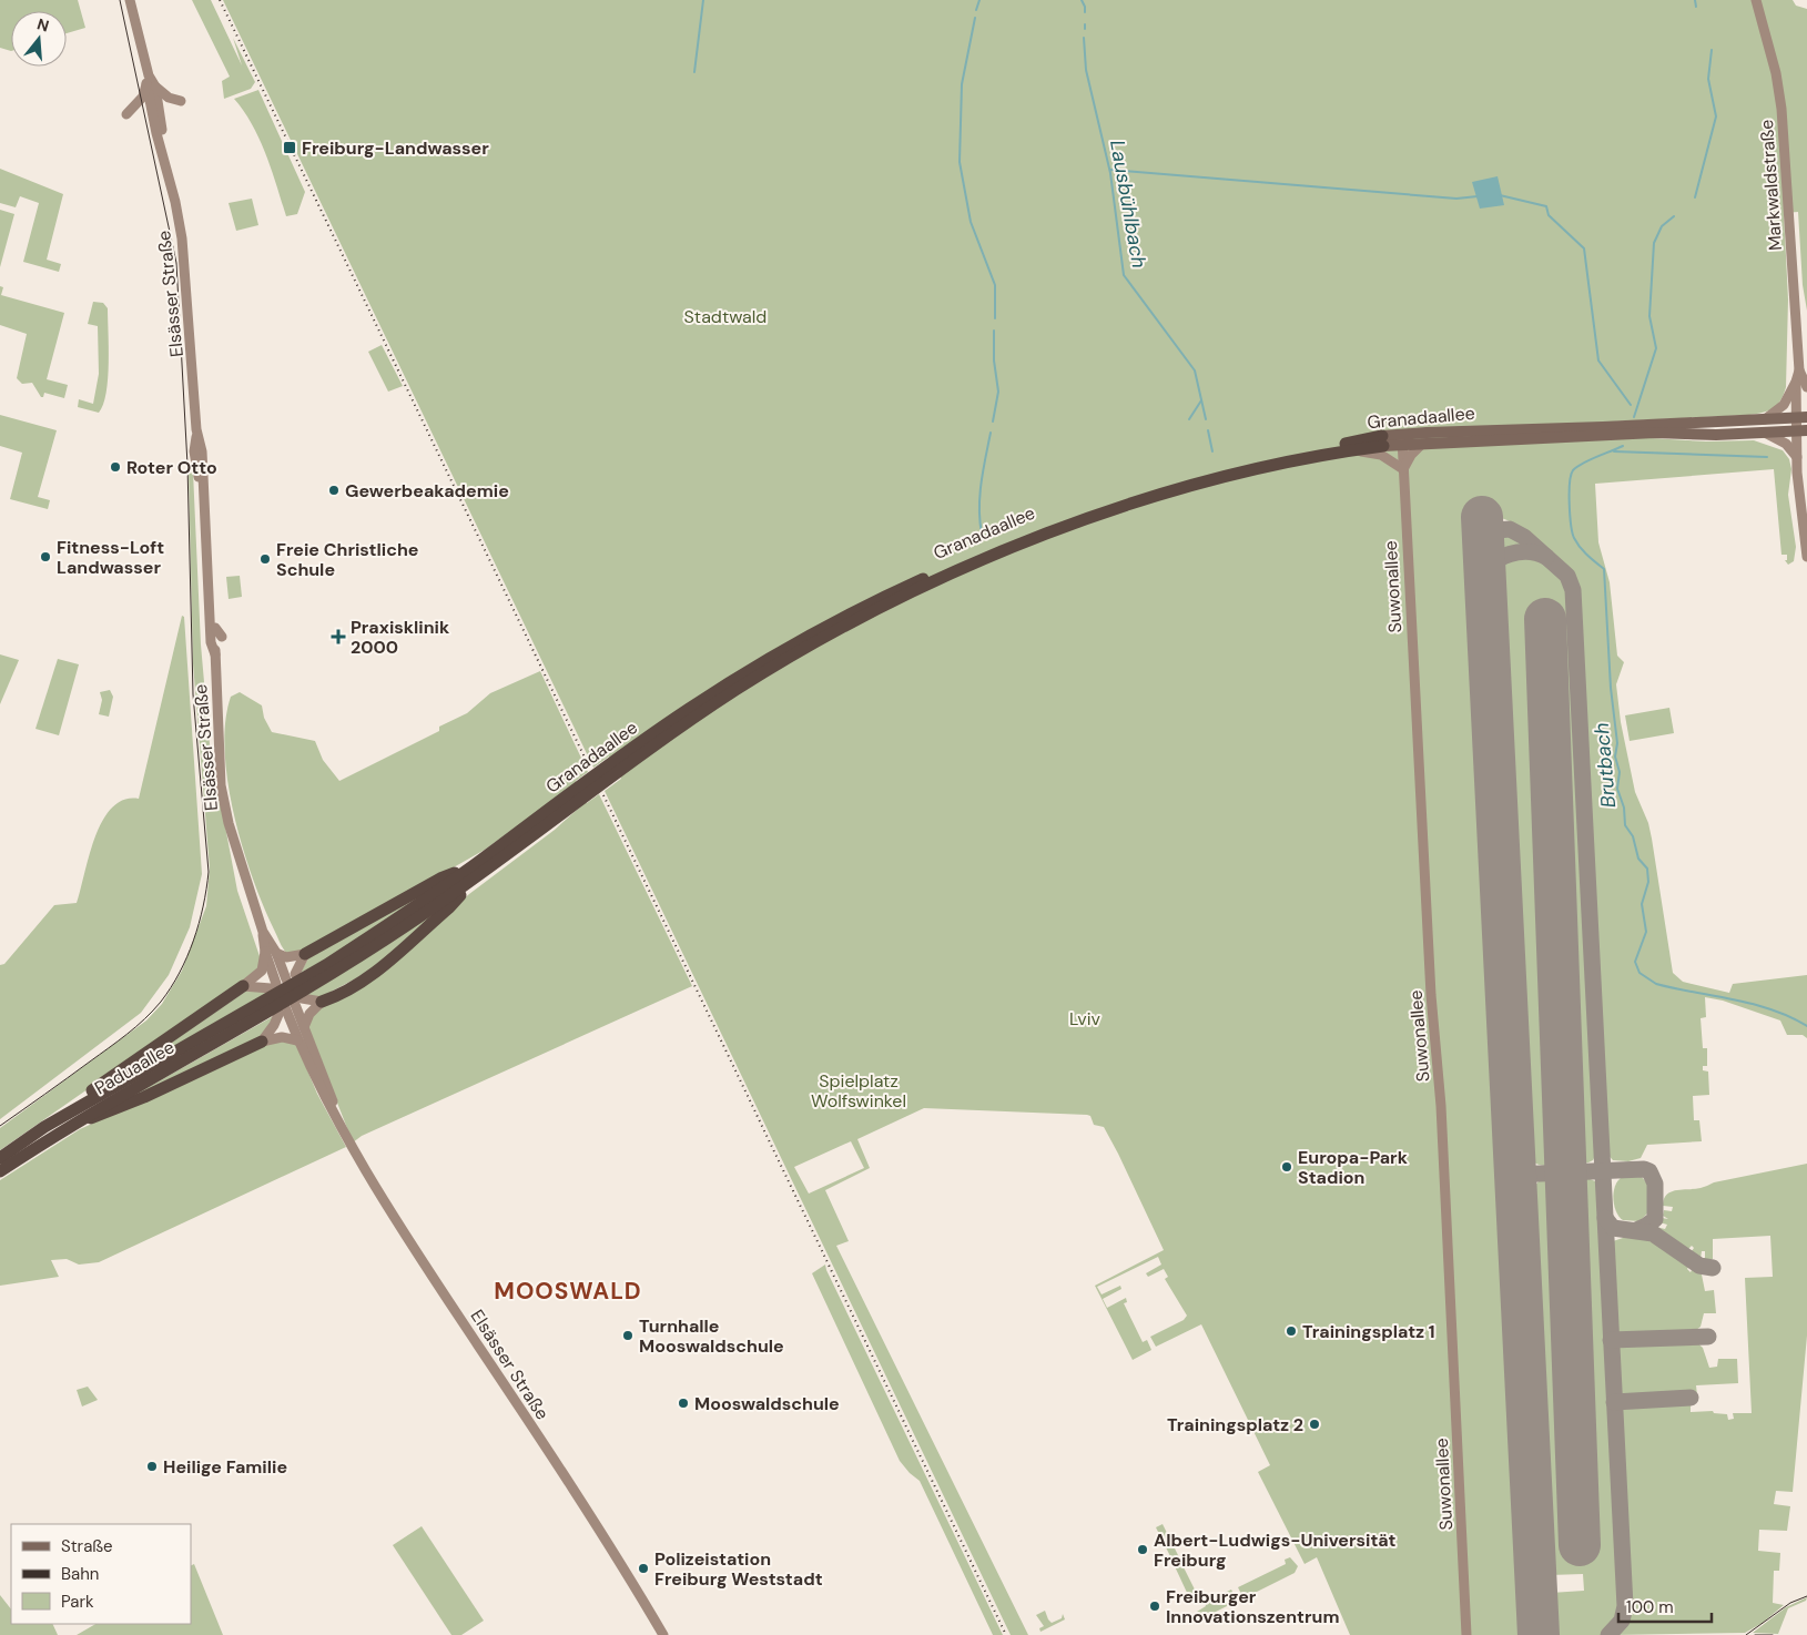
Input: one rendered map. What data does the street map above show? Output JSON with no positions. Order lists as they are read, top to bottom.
{
  "streets": {
    "highway": ["Granadaallee", "Paduaallee"],
    "main road": ["Markwaldstraße", "Elsässer Straße", "Suwonallee"]
  },
  "crossings": [
    ["Markwaldstraße", "Granadaallee"],
    ["Elsässer Straße", "Granadaallee"],
    ["Elsässer Straße", "Paduaallee"],
    ["Granadaallee", "Suwonallee"],
    ["Granadaallee", "Paduaallee"]
  ],
  "districts": ["MOOSWALD"],
  "water": ["Lausbühlbach", "Brutbach"],
  "parks": ["Stadtwald", "Lviv", "Spielplatz Wolfswinkel"],
  "places": {
    "transit": ["Freiburg-Landwasser"],
    "other": [
      "Roter Otto",
      "Gewerbeakademie",
      "Fitness-Loft Landwasser",
      "Freie Christliche Schule",
      "Europa-Park Stadion",
      "Trainingsplatz 1",
      "Turnhalle Mooswaldschule",
      "Mooswaldschule",
      "Trainingsplatz 2",
      "Heilige Familie",
      "Albert-Ludwigs-Universität Freiburg",
      "Polizeistation Freiburg Weststadt",
      "Freiburger Innovationszentrum"
    ],
    "health": ["Praxisklinik 2000"]
  },
  "legend": ["Straße", "Bahn", "Park"],
  "scale_bar": "100 m",
  "north": "top"
}
